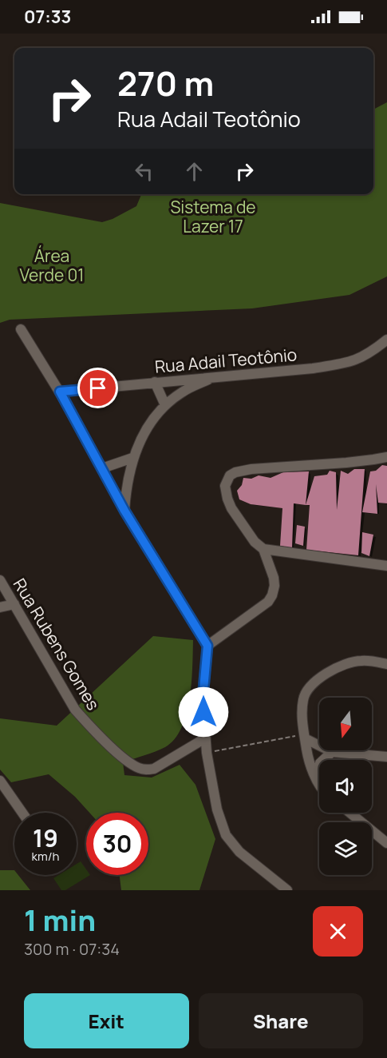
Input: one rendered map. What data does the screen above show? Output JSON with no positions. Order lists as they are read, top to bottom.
{
  "streets": {
    "street": ["Rua Adail Teotônio", "Rua Rubens Gomes"]
  },
  "parks": ["Sistema de Lazer 17", "Área Verde 01"],
  "north": "bottom",
  "page": {
    "status": "07:33",
    "turn": ["270 m", "Rua Adail Teotônio"],
    "speed": "19 km/h",
    "limit": "30",
    "heading": ["1 min", "300 m · 07:34"],
    "buttons": ["Exit", "Share"]
  }
}
